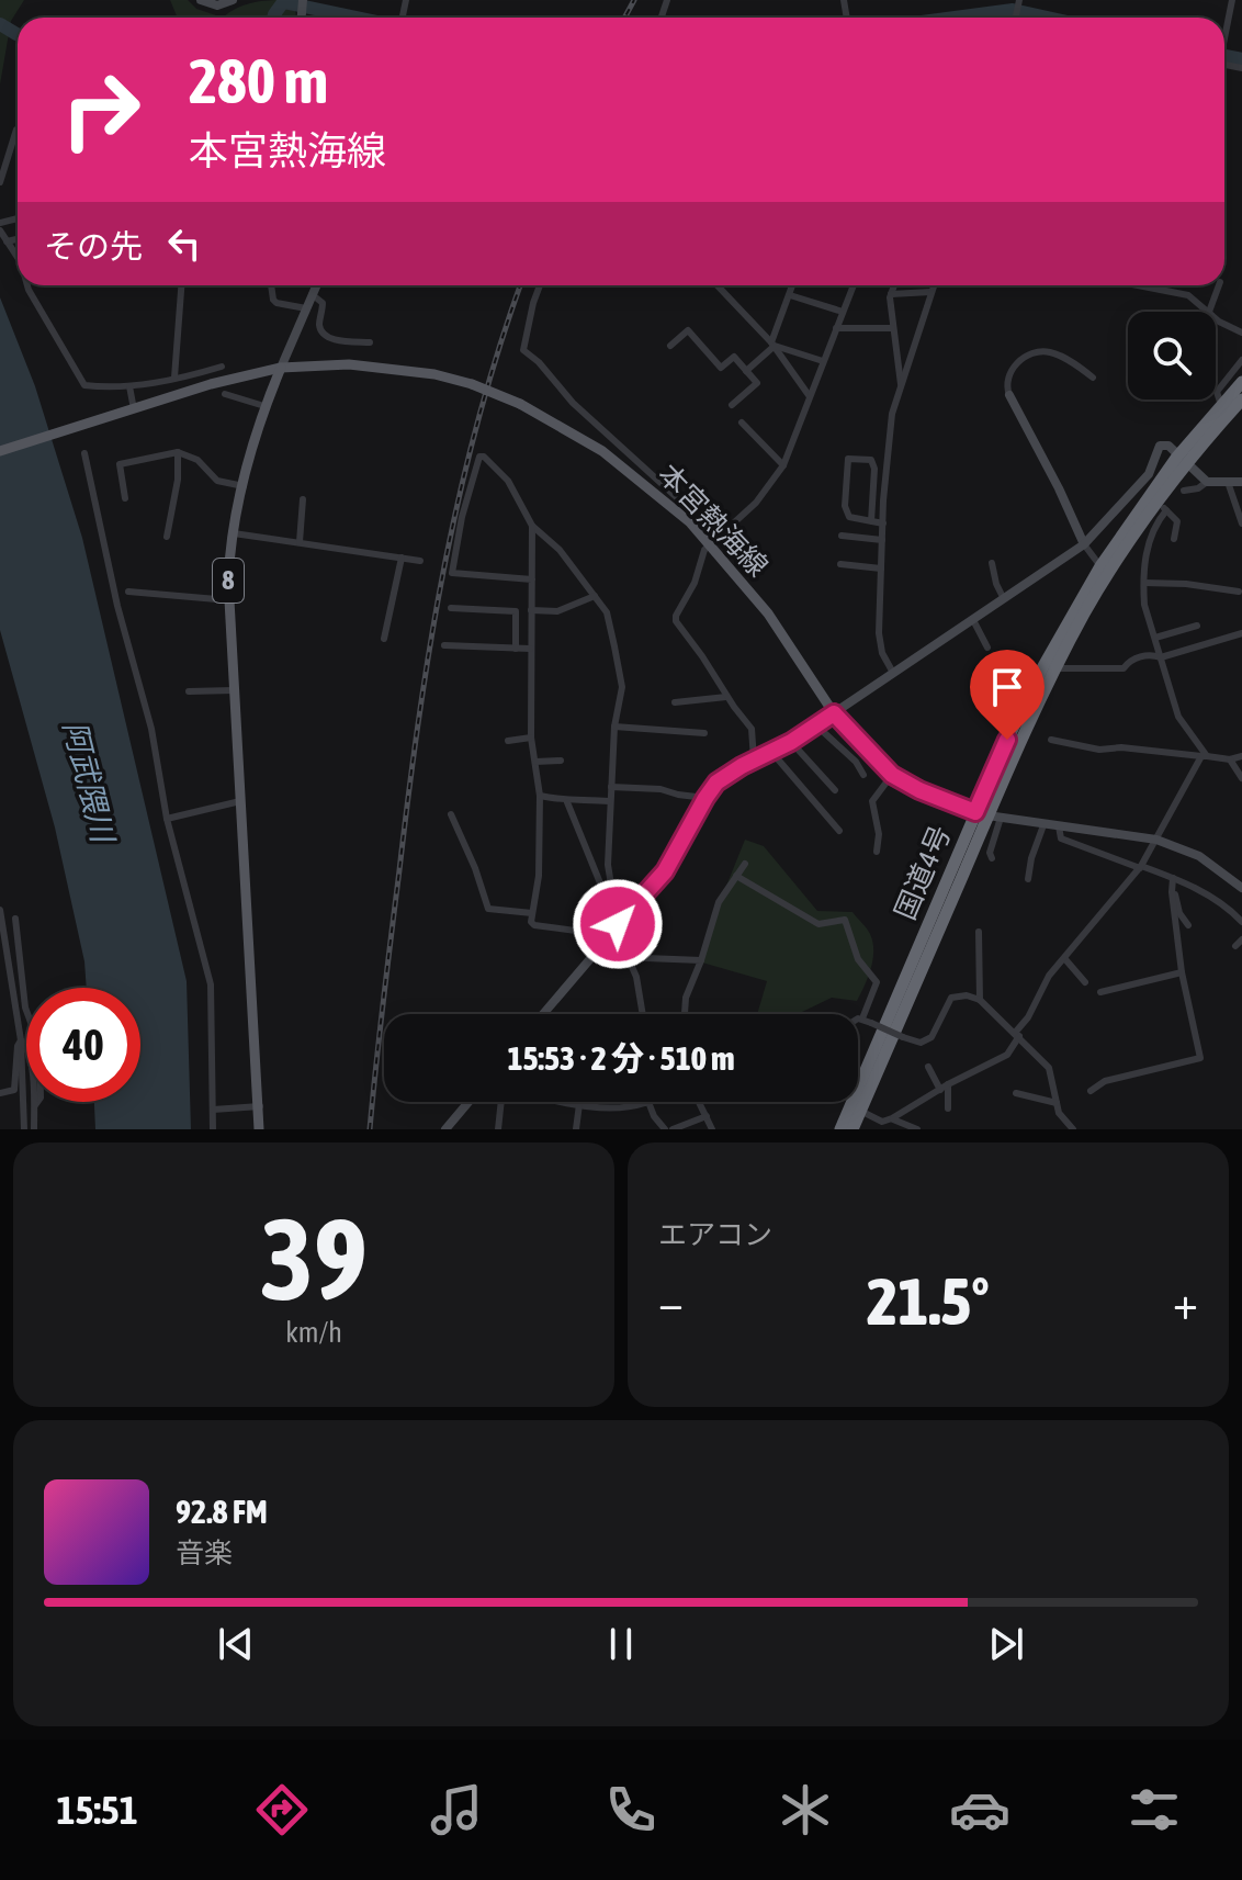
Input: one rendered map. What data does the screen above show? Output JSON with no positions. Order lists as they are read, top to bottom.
{
  "streets": {
    "highway": ["国道4号"],
    "main road": ["本宮熱海線", "8"]
  },
  "crossings": [
    ["本宮熱海線", "8"],
    ["本宮熱海線", "国道4号"]
  ],
  "water": ["阿武隈川"],
  "page": {
    "turn": ["280 m", "本宮熱海線"],
    "then": "その先",
    "limit": "40",
    "trip": "15:53 · 2 分 · 510 m",
    "tile": [
      ["39", "km/h"],
      "エアコン"
    ],
    "heat": ["−", "21.5°", "+"],
    "song": ["92.8 FM", "音楽"],
    "tabs": "15:51"
  }
}
